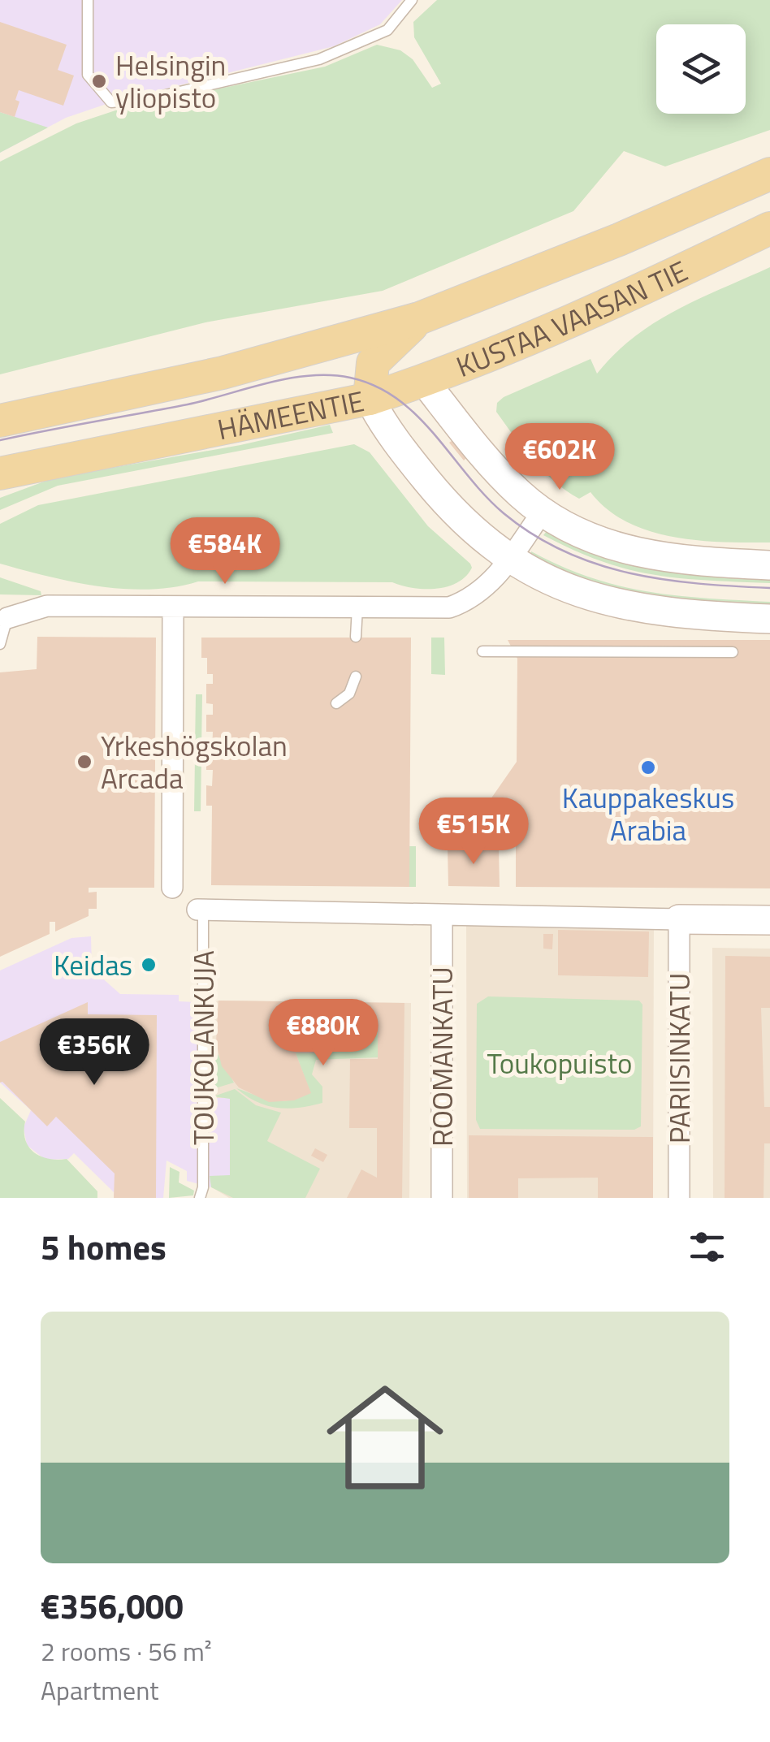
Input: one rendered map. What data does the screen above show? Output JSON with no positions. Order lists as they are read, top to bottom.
{
  "streets": {
    "main road": ["KUSTAA VAASAN TIE", "HÄMEENTIE"],
    "street": ["ROOMANKATU", "PARIISINKATU"],
    "lane": ["TOUKOLANKUJA"]
  },
  "crossings": [
    ["KUSTAA VAASAN TIE", "HÄMEENTIE"]
  ],
  "parks": ["Toukopuisto"],
  "places": [
    "Helsingin yliopisto",
    "Yrkeshögskolan Arcada",
    "Kauppakeskus Arabia",
    "Keidas"
  ],
  "page": {
    "price": [
      "€602K",
      "€584K",
      "€515K",
      "€880K",
      "€356K"
    ],
    "heading": "5 homes",
    "list": [
      {
        "name": "€356,000",
        "note": "2 rooms · 56 m² · Apartment"
      }
    ]
  }
}
